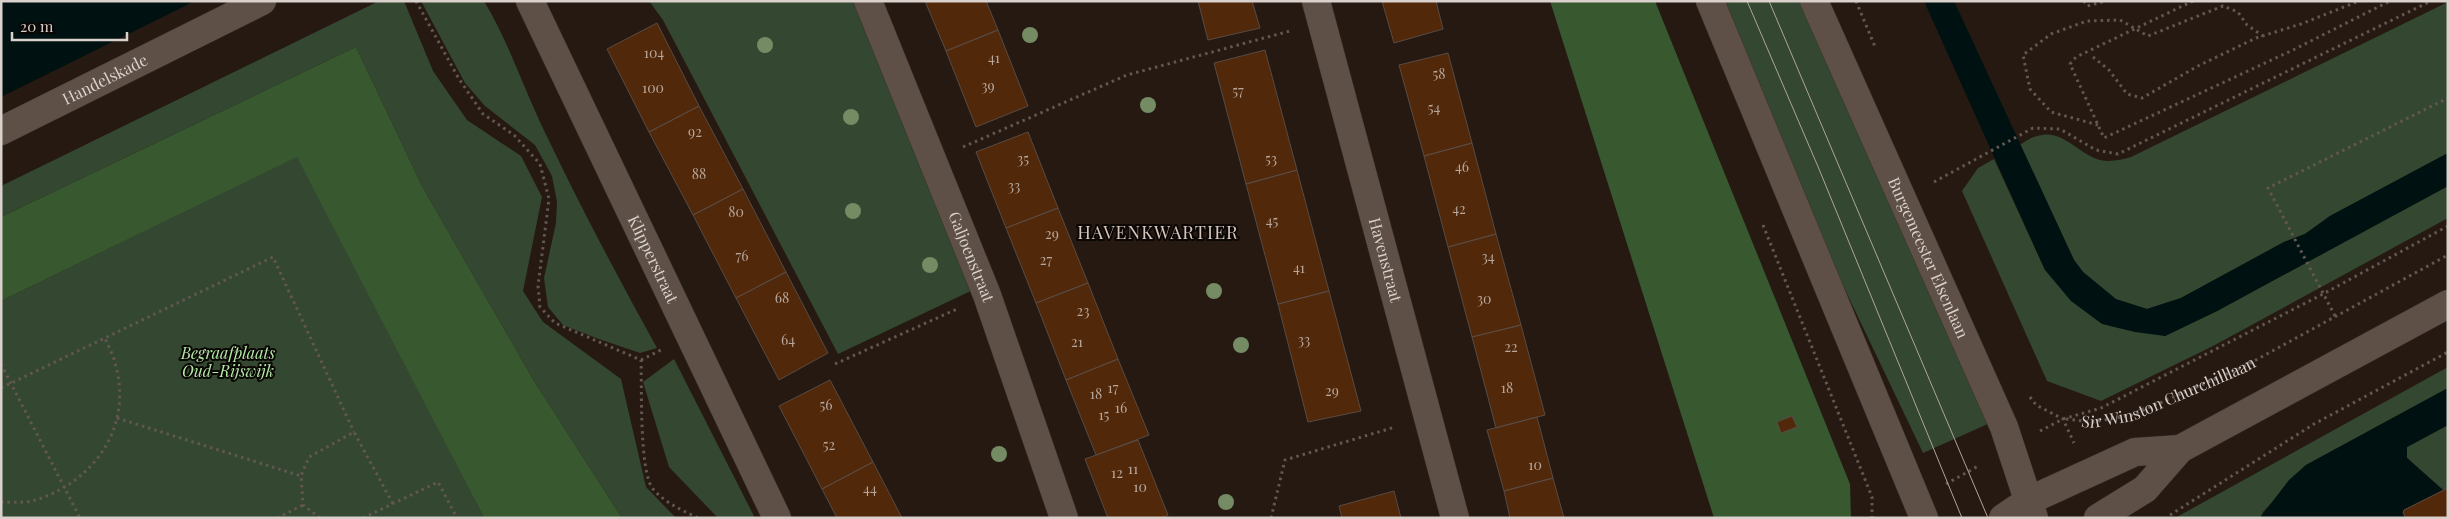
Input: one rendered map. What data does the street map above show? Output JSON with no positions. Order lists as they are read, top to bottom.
{
  "streets": {
    "street": [
      "Handelskade",
      "Galjoenstraat",
      "Burgemeester Elsenlaan",
      "Klipperstraat",
      "Havenstraat"
    ],
    "path": ["Sir Winston Churchilllaan"]
  },
  "crossings": [
    ["Burgemeester Elsenlaan", "Sir Winston Churchilllaan"]
  ],
  "districts": ["HAVENKWARTIER"],
  "parks": ["Begraafplaats Oud-Rijswijk"],
  "house_numbers": [
    "104",
    "41",
    "58",
    "39",
    "100",
    "57",
    "54",
    "92",
    "35",
    "53",
    "46",
    "88",
    "33",
    "42",
    "80",
    "45",
    "29",
    "76",
    "34",
    "27",
    "41",
    "68",
    "30",
    "23",
    "64",
    "33",
    "21",
    "22",
    "17",
    "18",
    "29",
    "18",
    "56",
    "16",
    "15",
    "52",
    "10",
    "11",
    "12",
    "10",
    "44"
  ],
  "scale_bar": "20 m"
}
